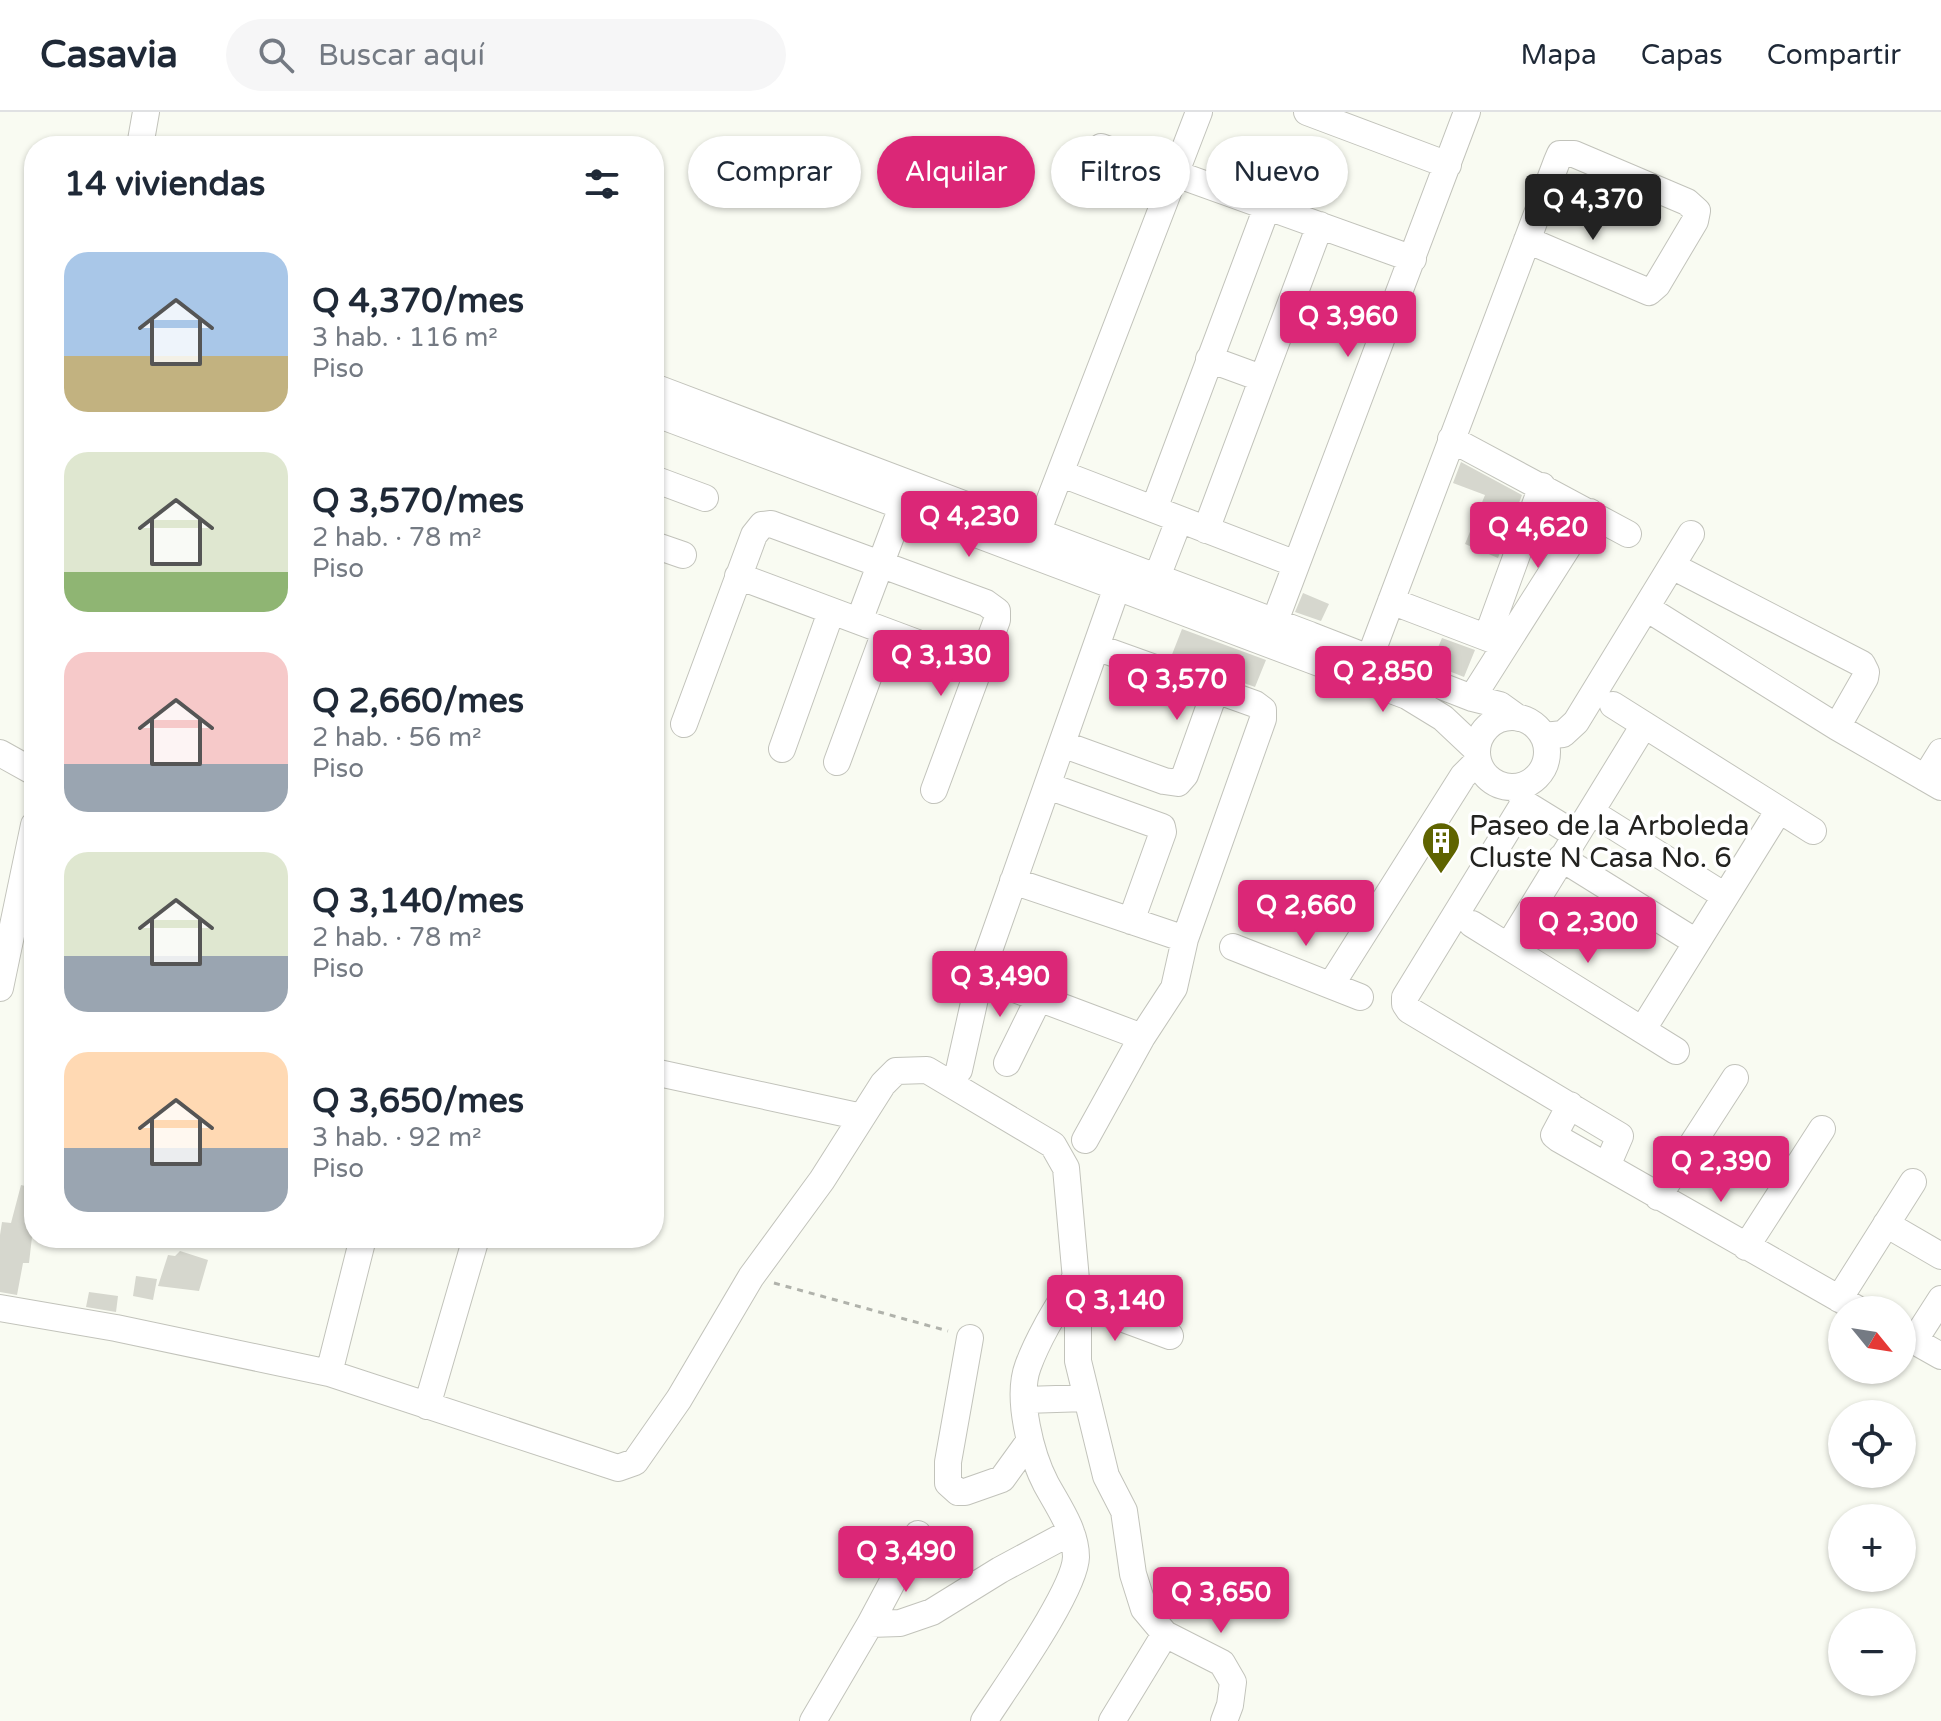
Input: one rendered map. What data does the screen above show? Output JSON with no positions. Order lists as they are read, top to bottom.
{
  "places": {
    "building": ["Paseo de la Arboleda Cluste N Casa No. 6"]
  },
  "north": "bottom right",
  "page": {
    "header": "Casavia",
    "search": "Buscar aquí",
    "nav": ["Mapa", "Capas", "Compartir"],
    "chip": [
      "Comprar",
      "Alquilar",
      "Filtros",
      "Nuevo"
    ],
    "heading": "14 viviendas",
    "price": [
      "Q 4,370",
      "Q 3,960",
      "Q 4,230",
      "Q 4,620",
      "Q 3,130",
      "Q 2,850",
      "Q 3,570",
      "Q 2,660",
      "Q 2,300",
      "Q 3,490",
      "Q 2,390",
      "Q 3,140",
      "Q 3,490",
      "Q 3,650"
    ],
    "list": [
      {
        "name": "Q 4,370/mes",
        "note": "3 hab. · 116 m² · Piso"
      },
      {
        "name": "Q 3,570/mes",
        "note": "2 hab. · 78 m² · Piso"
      },
      {
        "name": "Q 2,660/mes",
        "note": "2 hab. · 56 m² · Piso"
      },
      {
        "name": "Q 3,140/mes",
        "note": "2 hab. · 78 m² · Piso"
      },
      {
        "name": "Q 3,650/mes",
        "note": "3 hab. · 92 m² · Piso"
      }
    ],
    "map_buttons": ["+", "−"]
  }
}
